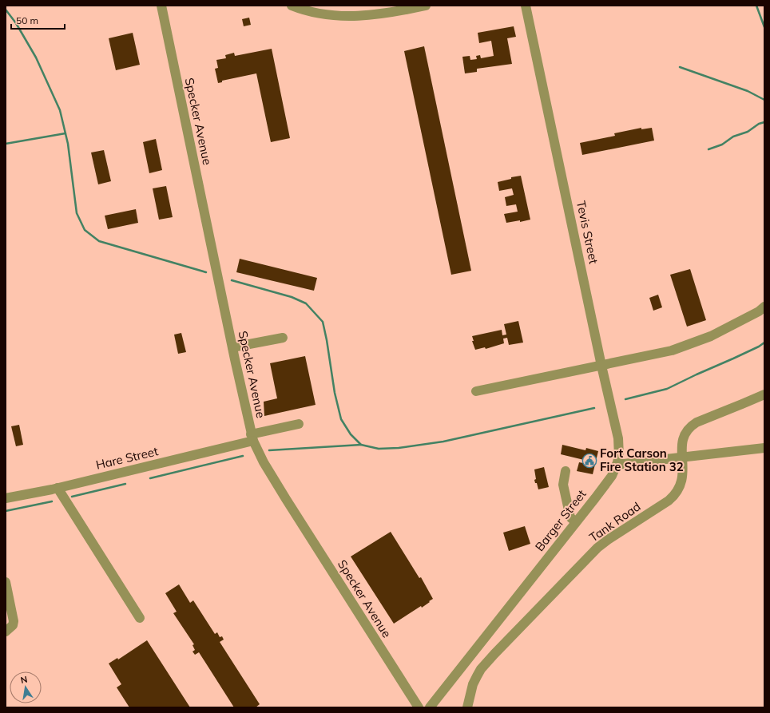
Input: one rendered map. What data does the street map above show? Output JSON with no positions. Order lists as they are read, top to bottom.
{
  "streets": {
    "street": [
      "Specker Avenue",
      "Tevis Street",
      "Hare Street",
      "Barger Street",
      "Tank Road"
    ]
  },
  "crossings": [
    ["Specker Avenue", "Hare Street"],
    ["Tevis Street", "Barger Street"]
  ],
  "places": {
    "public building": ["Fort Carson Fire Station 32"]
  },
  "scale_bar": "50 m",
  "north": "top"
}
